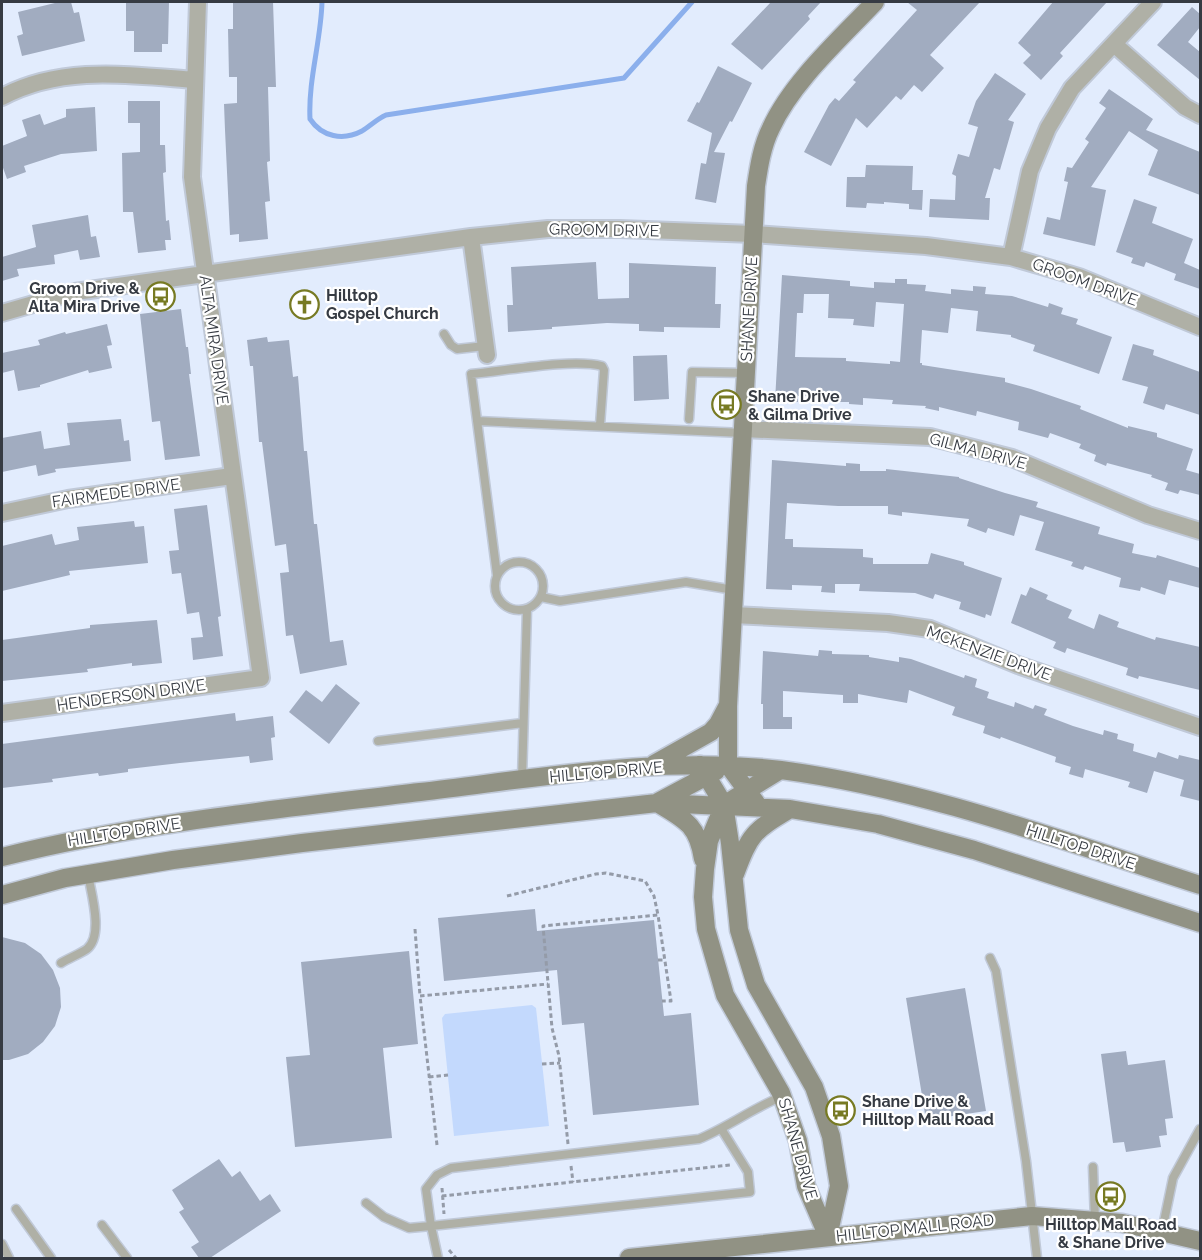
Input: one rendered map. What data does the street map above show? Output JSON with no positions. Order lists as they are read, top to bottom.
{
  "streets": {
    "main road": ["SHANE DRIVE", "HILLTOP DRIVE", "HILLTOP MALL ROAD"],
    "street": [
      "GROOM DRIVE",
      "ALTA MIRA DRIVE",
      "GILMA DRIVE",
      "FAIRMEDE DRIVE",
      "MCKENZIE DRIVE",
      "HENDERSON DRIVE"
    ]
  },
  "crossings": [
    ["GROOM DRIVE", "SHANE DRIVE"],
    ["GROOM DRIVE", "ALTA MIRA DRIVE"],
    ["SHANE DRIVE", "GILMA DRIVE"],
    ["SHANE DRIVE", "MCKENZIE DRIVE"],
    ["SHANE DRIVE", "HILLTOP DRIVE"],
    ["SHANE DRIVE", "HILLTOP MALL ROAD"],
    ["ALTA MIRA DRIVE", "FAIRMEDE DRIVE"],
    ["ALTA MIRA DRIVE", "HENDERSON DRIVE"]
  ],
  "places": {
    "bus stop": [
      "Groom Drive & Alta Mira Drive",
      "Shane Drive & Gilma Drive",
      "Shane Drive & Hilltop Mall Road",
      "Hilltop Mall Road & Shane Drive"
    ],
    "church": ["Hilltop Gospel Church"]
  }
}
